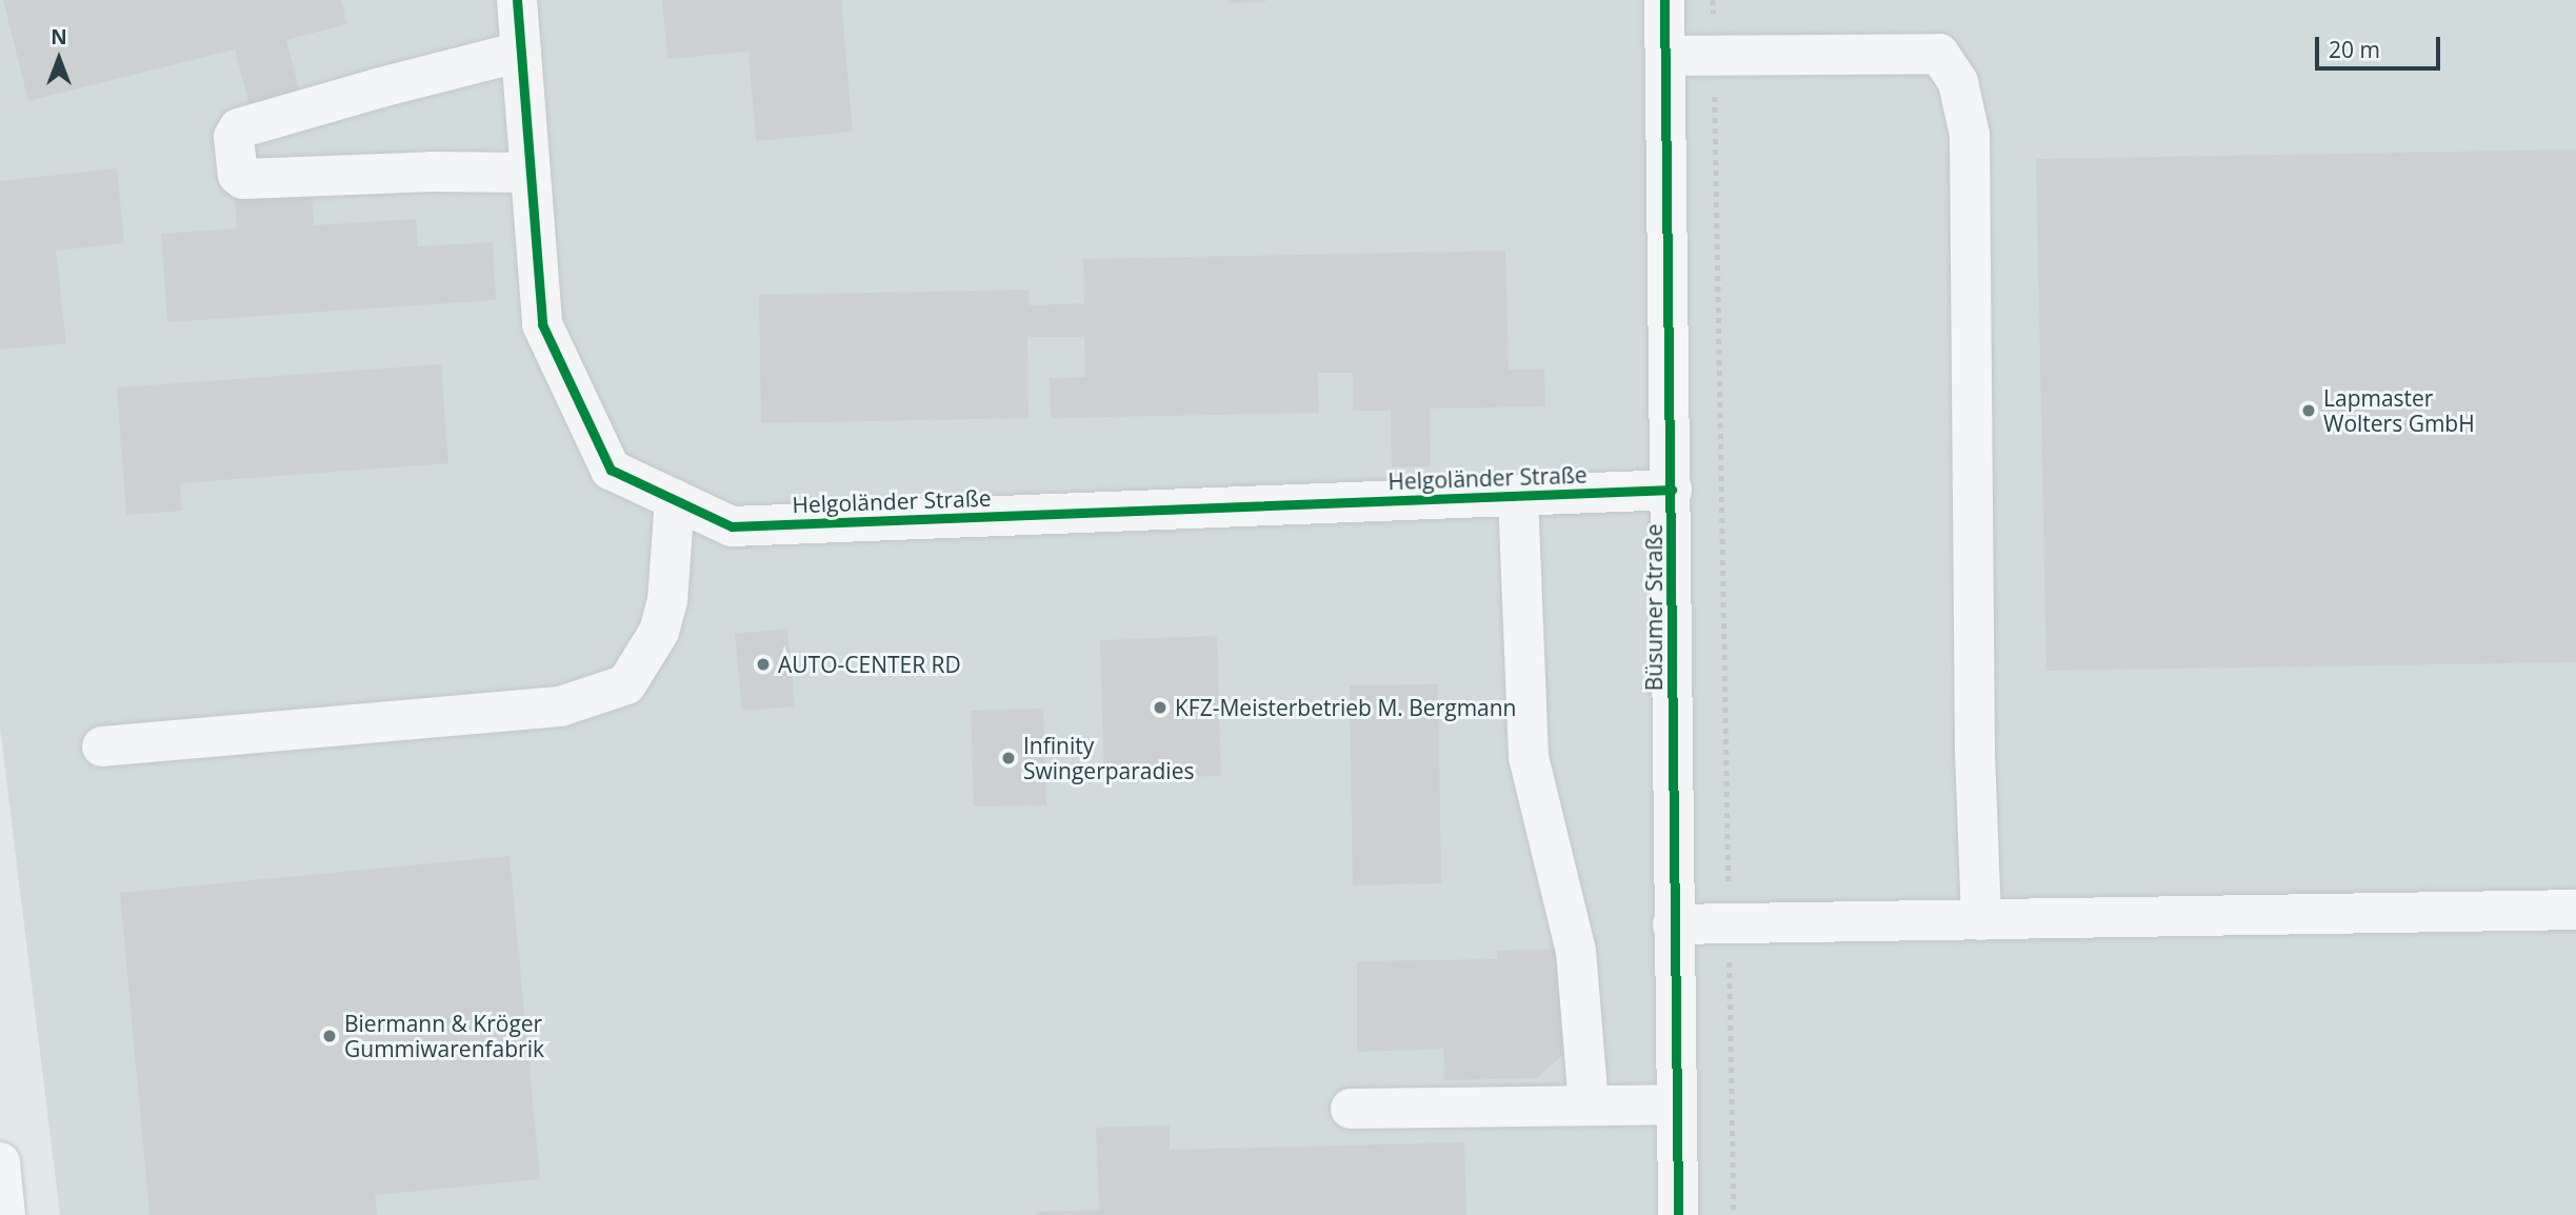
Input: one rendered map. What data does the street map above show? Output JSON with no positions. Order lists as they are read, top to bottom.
{
  "streets": {
    "street": ["Helgoländer Straße", "Büsumer Straße"]
  },
  "crossings": [
    ["Helgoländer Straße", "Büsumer Straße"]
  ],
  "places": [
    "Lapmaster Wolters GmbH",
    "AUTO-CENTER RD",
    "KFZ-Meisterbetrieb M. Bergmann",
    "Infinity Swingerparadies",
    "Biermann & Kröger Gummiwarenfabrik"
  ],
  "scale_bar": "20 m",
  "north": "top"
}
